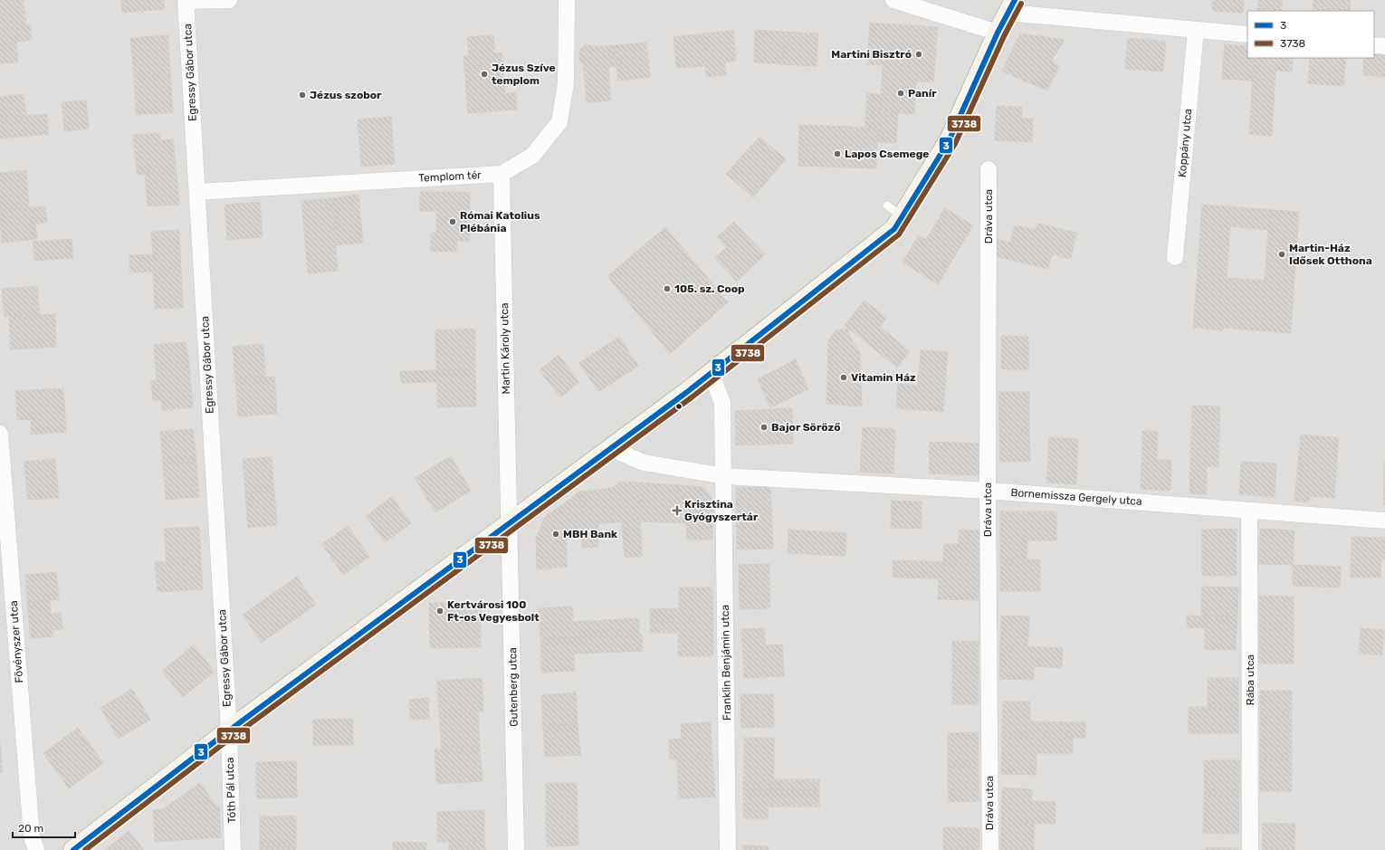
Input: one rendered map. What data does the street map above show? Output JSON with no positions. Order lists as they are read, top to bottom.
{
  "streets": {
    "street": [
      "Egressy Gábor utca",
      "Koppány utca",
      "Templom tér",
      "Dráva utca",
      "Martin Károly utca",
      "Bornemissza Gergely utca",
      "Fövényszer utca",
      "Franklin Benjámin utca",
      "Rába utca",
      "Gutenberg utca",
      "Tóth Pál utca"
    ]
  },
  "crossings": [
    ["Egressy Gábor utca", "Templom tér"],
    ["Egressy Gábor utca", "Tóth Pál utca"],
    ["Templom tér", "Martin Károly utca"],
    ["Dráva utca", "Bornemissza Gergely utca"],
    ["Martin Károly utca", "Gutenberg utca"],
    ["Bornemissza Gergely utca", "Franklin Benjámin utca"],
    ["Bornemissza Gergely utca", "Rába utca"]
  ],
  "places": {
    "other": [
      "Martini Bisztró",
      "Jézus Szíve templom",
      "Panír",
      "Jézus szobor",
      "Lapos Csemege",
      "Római Katolius Plébánia",
      "Martin-Ház Idősek Otthona",
      "105. sz. Coop",
      "Vitamin Ház",
      "Bajor Söröző",
      "MBH Bank",
      "Kertvárosi 100 Ft-os Vegyesbolt"
    ],
    "health": ["Krisztina Gyógyszertár"]
  },
  "lines": ["transit line 3", "transit line 3738"],
  "legend": ["3", "3738"],
  "scale_bar": "20 m"
}
